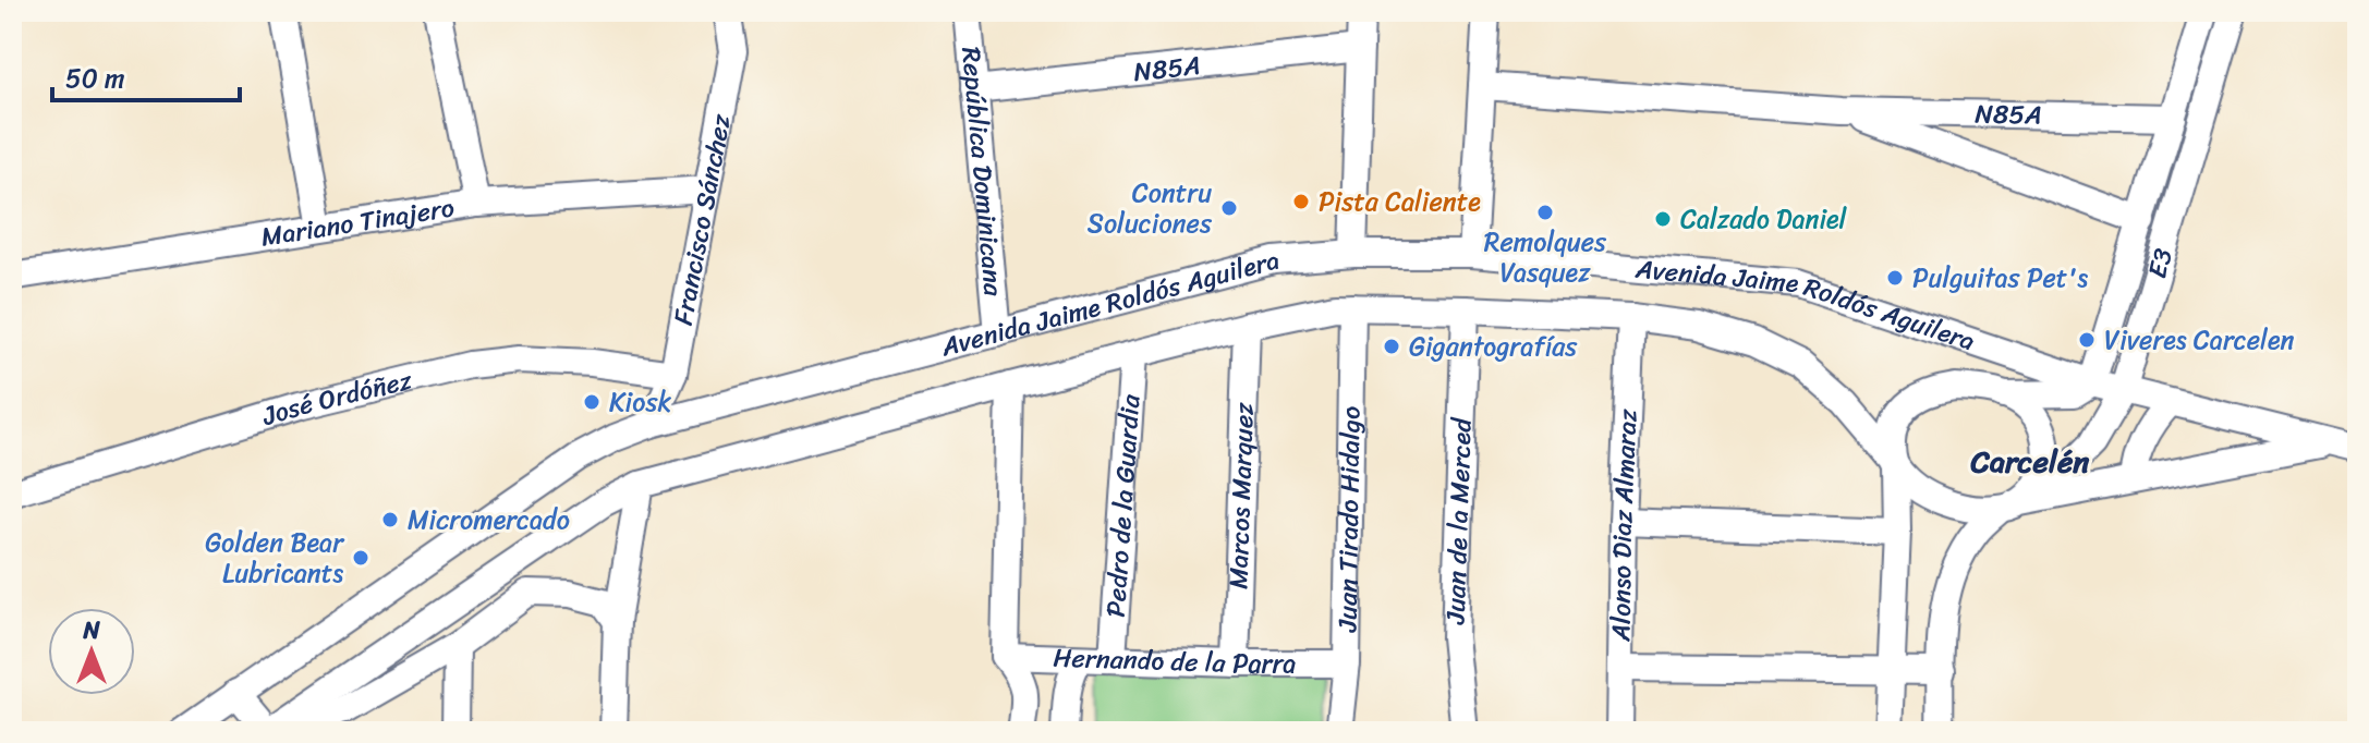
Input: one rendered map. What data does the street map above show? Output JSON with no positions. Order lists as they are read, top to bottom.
{
  "streets": {
    "street": [
      "N85A",
      "República Dominicana",
      "Francisco Sánchez",
      "Mariano Tinajero",
      "E3",
      "Avenida Jaime Roldós Aguilera",
      "José Ordóñez",
      "Marcos Marquez",
      "Pedro de la Guardia",
      "Juan Tirado Hidalgo",
      "Juan de la Merced",
      "Alonso Diaz Almaraz",
      "Hernando de la Parra"
    ]
  },
  "crossings": [
    ["N85A", "República Dominicana"],
    ["N85A", "E3"],
    ["República Dominicana", "Avenida Jaime Roldós Aguilera"],
    ["Francisco Sánchez", "Mariano Tinajero"],
    ["Francisco Sánchez", "Avenida Jaime Roldós Aguilera"],
    ["Francisco Sánchez", "José Ordóñez"],
    ["E3", "Avenida Jaime Roldós Aguilera"],
    ["Avenida Jaime Roldós Aguilera", "Marcos Marquez"],
    ["Avenida Jaime Roldós Aguilera", "Pedro de la Guardia"],
    ["Avenida Jaime Roldós Aguilera", "Juan Tirado Hidalgo"],
    ["Avenida Jaime Roldós Aguilera", "Juan de la Merced"],
    ["Avenida Jaime Roldós Aguilera", "Alonso Diaz Almaraz"],
    ["Marcos Marquez", "Hernando de la Parra"],
    ["Pedro de la Guardia", "Hernando de la Parra"],
    ["Juan Tirado Hidalgo", "Hernando de la Parra"]
  ],
  "districts": ["Carcelén"],
  "places": [
    "Pista Caliente",
    "Contru Soluciones",
    "Remolques Vasquez",
    "Calzado Daniel",
    "Pulguitas Pet's",
    "Viveres Carcelen",
    "Gigantografías",
    "Kiosk",
    "Micromercado",
    "Golden Bear Lubricants"
  ],
  "scale_bar": "50 m",
  "north": "top"
}
